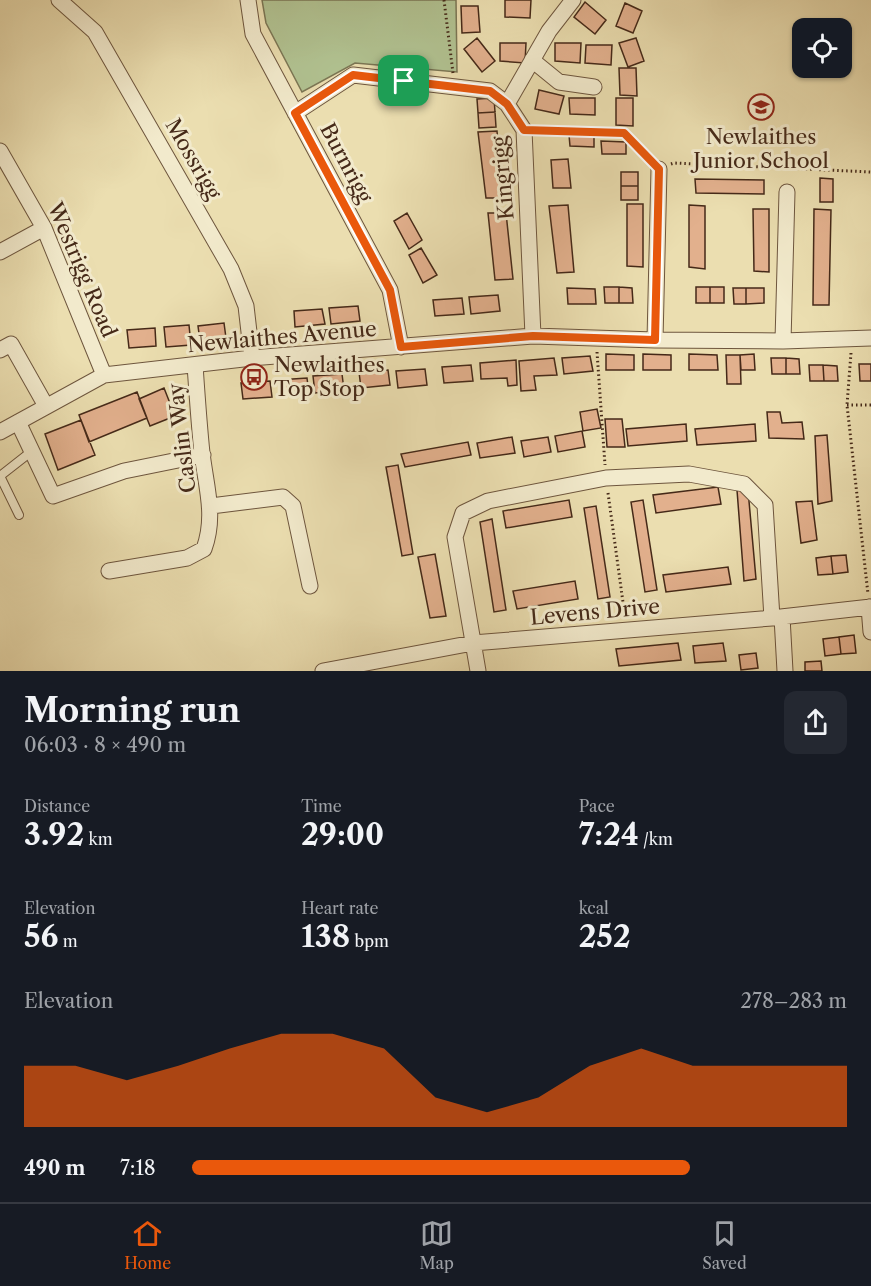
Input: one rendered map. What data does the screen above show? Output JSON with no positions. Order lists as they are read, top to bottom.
{
  "streets": {
    "street": [
      "Mossrigg",
      "Burnrigg",
      "Kingrigg",
      "Westrigg Road",
      "Newlaithes Avenue",
      "Caslin Way",
      "Levens Drive"
    ]
  },
  "crossings": [
    ["Mossrigg", "Newlaithes Avenue"],
    ["Burnrigg", "Kingrigg"],
    ["Burnrigg", "Newlaithes Avenue"],
    ["Kingrigg", "Newlaithes Avenue"],
    ["Westrigg Road", "Newlaithes Avenue"],
    ["Newlaithes Avenue", "Caslin Way"]
  ],
  "places": {
    "school or university": ["Newlaithes Junior School"],
    "bus stop": ["Newlaithes Top Stop"]
  },
  "page": {
    "heading": ["Morning run", "06:03 · 8 × 490 m"],
    "stats": [
      ["Distance", "3.92 km"],
      ["Time", "29:00"],
      ["Pace", "7:24 /km"],
      ["Elevation", "56 m"],
      ["Heart rate", "138 bpm"],
      ["kcal", "252"]
    ],
    "chart": ["Elevation", "278–283 m"],
    "list": [
      {
        "name": "490 m",
        "note": "7:18"
      }
    ],
    "tabs": ["Home", "Map", "Saved"]
  }
}
